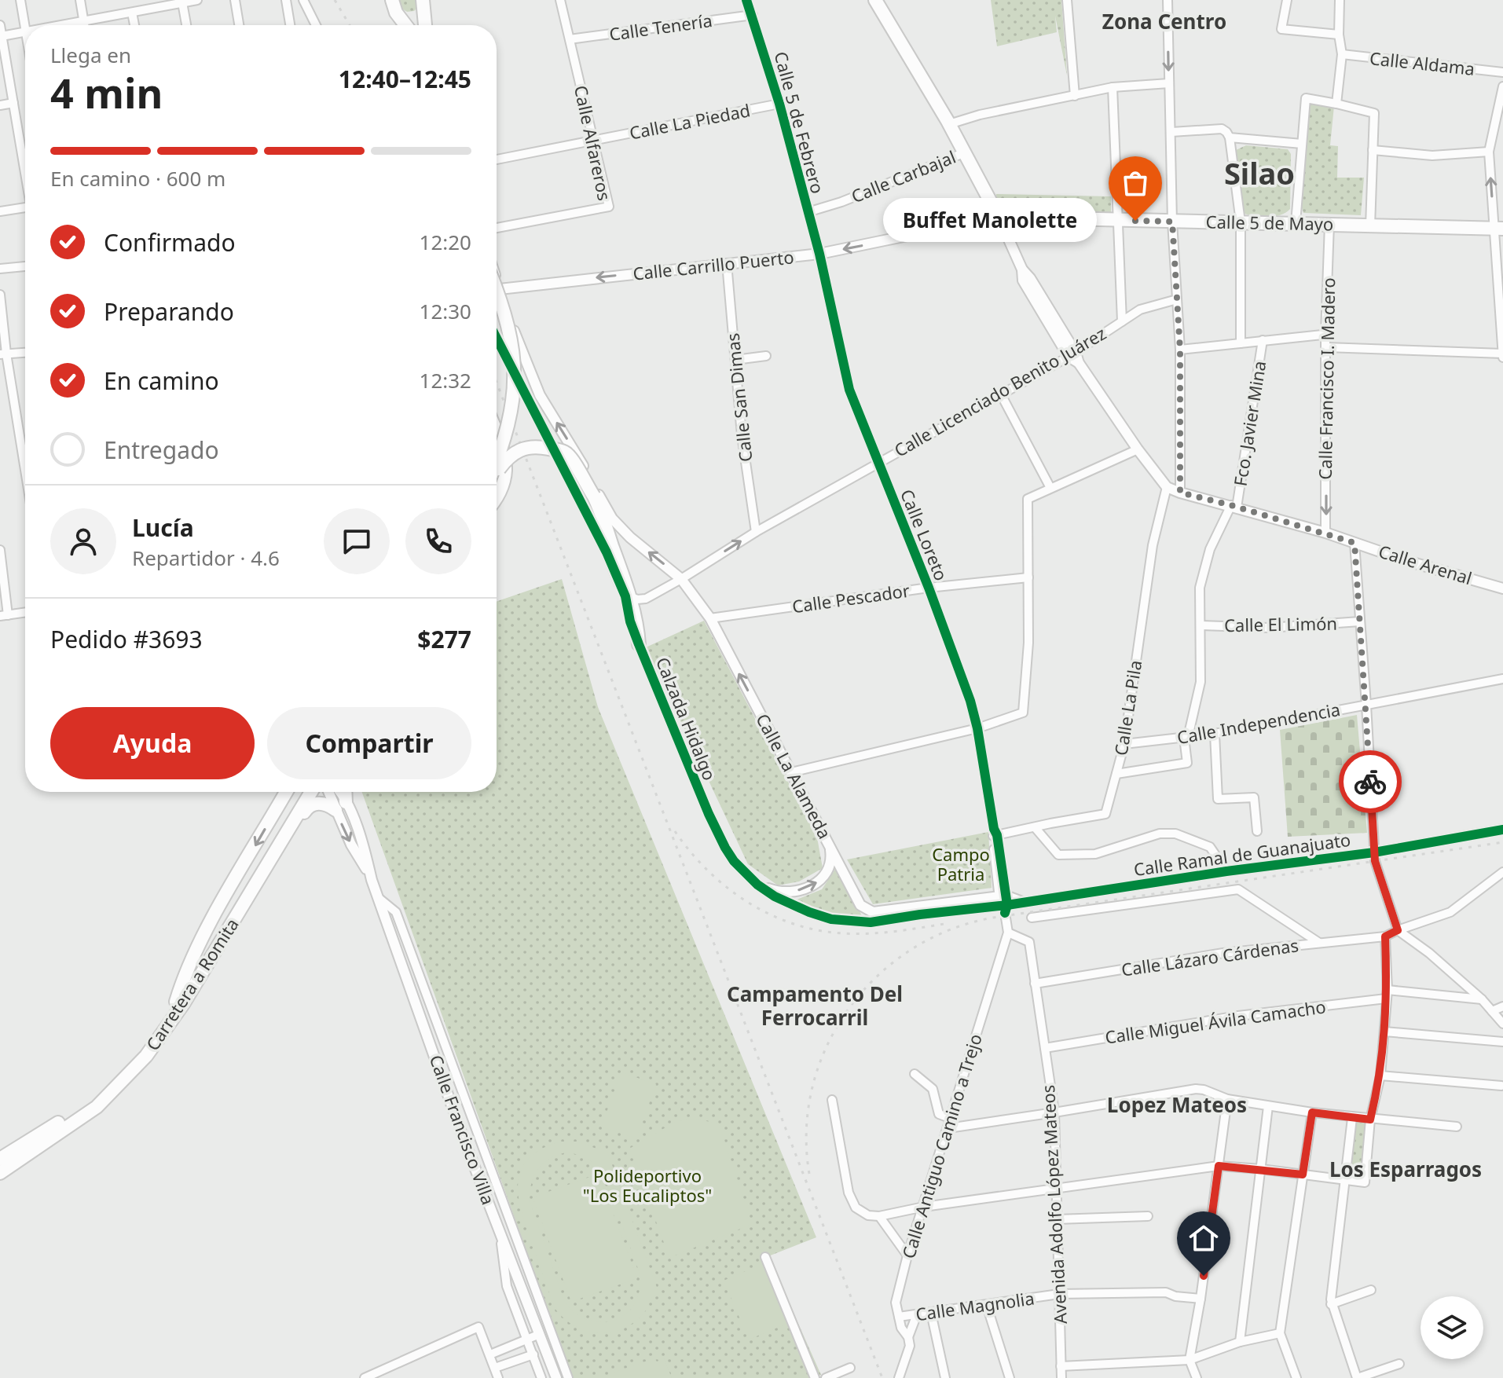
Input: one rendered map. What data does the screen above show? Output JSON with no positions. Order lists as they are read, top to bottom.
{
  "streets": {
    "main road": ["Calle 5 de Mayo", "Carretera a Romita"],
    "street": [
      "Calle Tenería",
      "Calle Aldama",
      "Calle La Piedad",
      "Calle 5 de Febrero",
      "Calle Alfareros",
      "Calle Carbajal",
      "Calle Carrillo Puerto",
      "Calle Francisco I. Madero",
      "Calle Licenciado Benito Juárez",
      "Calle San Dimas",
      "Fco. Javier Mina",
      "Calle Loreto",
      "Calle Arenal",
      "Calle Pescador",
      "Calle El Limón",
      "Calle La Pila",
      "Calzada Hidalgo",
      "Calle Independencia",
      "Calle La Alameda",
      "Calle Ramal de Guanajuato",
      "Calle Lázaro Cárdenas",
      "Calle Miguel Ávila Camacho",
      "Calle Francisco Villa",
      "Calle Antiguo Camino a Trejo",
      "Avenida Adolfo López Mateos",
      "Calle Magnolia"
    ]
  },
  "crossings": [
    ["Calle Tenería", "Calle 5 de Febrero"],
    ["Calle Tenería", "Calle Alfareros"],
    ["Calle La Piedad", "Calle 5 de Febrero"],
    ["Calle La Piedad", "Calle Alfareros"],
    ["Calle 5 de Febrero", "Calle Carbajal"],
    ["Calle 5 de Febrero", "Calle Carrillo Puerto"],
    ["Calle 5 de Febrero", "Calle Loreto"],
    ["Calle 5 de Mayo", "Calle Carrillo Puerto"],
    ["Calle 5 de Mayo", "Calle Francisco I. Madero"],
    ["Calle Carrillo Puerto", "Calle San Dimas"],
    ["Calle Carrillo Puerto", "Calle Loreto"],
    ["Calle Francisco I. Madero", "Calle Arenal"],
    ["Calle Licenciado Benito Juárez", "Calle San Dimas"],
    ["Calle Licenciado Benito Juárez", "Calle Loreto"],
    ["Calle Licenciado Benito Juárez", "Calle La Alameda"],
    ["Fco. Javier Mina", "Calle Arenal"],
    ["Fco. Javier Mina", "Calle El Limón"],
    ["Fco. Javier Mina", "Calle La Pila"],
    ["Fco. Javier Mina", "Calle Independencia"],
    ["Calle Loreto", "Calle Pescador"],
    ["Calle Loreto", "Calle La Pila"],
    ["Calle Loreto", "Calzada Hidalgo"],
    ["Calle Loreto", "Calle Ramal de Guanajuato"],
    ["Calle Loreto", "Calle Antiguo Camino a Trejo"],
    ["Calle Arenal", "Calle La Pila"],
    ["Calle Pescador", "Calle La Alameda"],
    ["Calle La Pila", "Calle Independencia"],
    ["Calle La Pila", "Calle Ramal de Guanajuato"],
    ["Calzada Hidalgo", "Calle Ramal de Guanajuato"],
    ["Calzada Hidalgo", "Calle Antiguo Camino a Trejo"],
    ["Calle Ramal de Guanajuato", "Calle Antiguo Camino a Trejo"],
    ["Calle Lázaro Cárdenas", "Avenida Adolfo López Mateos"],
    ["Calle Miguel Ávila Camacho", "Avenida Adolfo López Mateos"],
    ["Calle Antiguo Camino a Trejo", "Avenida Adolfo López Mateos"],
    ["Calle Antiguo Camino a Trejo", "Calle Magnolia"],
    ["Avenida Adolfo López Mateos", "Calle Magnolia"]
  ],
  "one_way": ["Calle Carrillo Puerto", "Calle Francisco I. Madero", "Calle La Alameda"],
  "districts": [
    "Zona Centro",
    "Silao",
    "Campamento Del Ferrocarril",
    "Lopez Mateos",
    "Los Esparragos"
  ],
  "parks": ["Campo Patria", "Polideportivo \"Los Eucaliptos\""],
  "places": ["Buffet Manolette"],
  "page": {
    "heading": ["4 min", "Llega en", "12:40–12:45"],
    "panel": [
      "Lucía",
      "Repartidor · 4.6",
      "Pedido #3693",
      "$277"
    ],
    "bar": "En camino · 600 m",
    "bubble": "Buffet Manolette",
    "list": [
      ["Confirmado", "12:20"],
      ["Preparando", "12:30"],
      ["En camino", "12:32"],
      "Entregado"
    ],
    "buttons": ["Ayuda", "Compartir"]
  }
}
